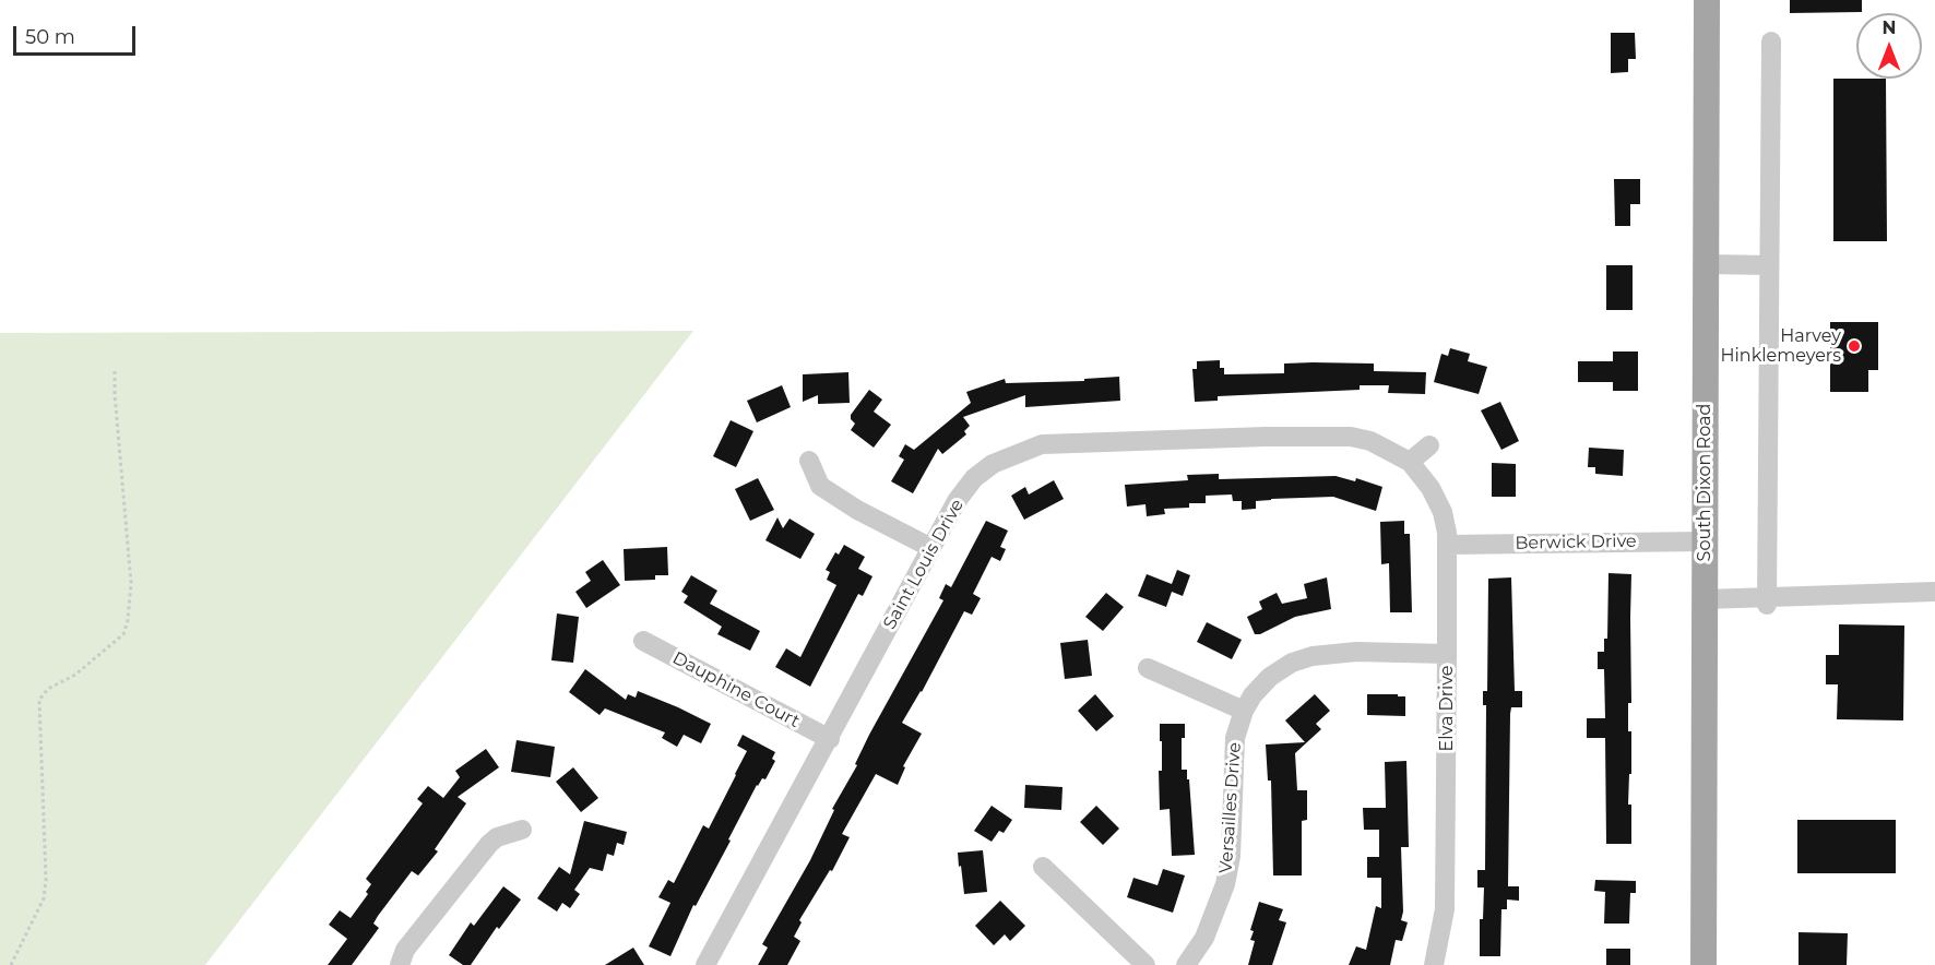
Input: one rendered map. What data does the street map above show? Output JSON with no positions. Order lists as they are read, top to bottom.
{
  "streets": {
    "main road": ["South Dixon Road"],
    "street": [
      "Berwick Drive",
      "Saint Louis Drive",
      "Dauphine Court",
      "Elva Drive",
      "Versailles Drive"
    ]
  },
  "crossings": [
    ["South Dixon Road", "Berwick Drive"],
    ["Berwick Drive", "Elva Drive"],
    ["Saint Louis Drive", "Dauphine Court"],
    ["Saint Louis Drive", "Elva Drive"],
    ["Elva Drive", "Versailles Drive"]
  ],
  "places": ["Harvey Hinklemeyers"],
  "scale_bar": "50 m",
  "north": "top"
}
